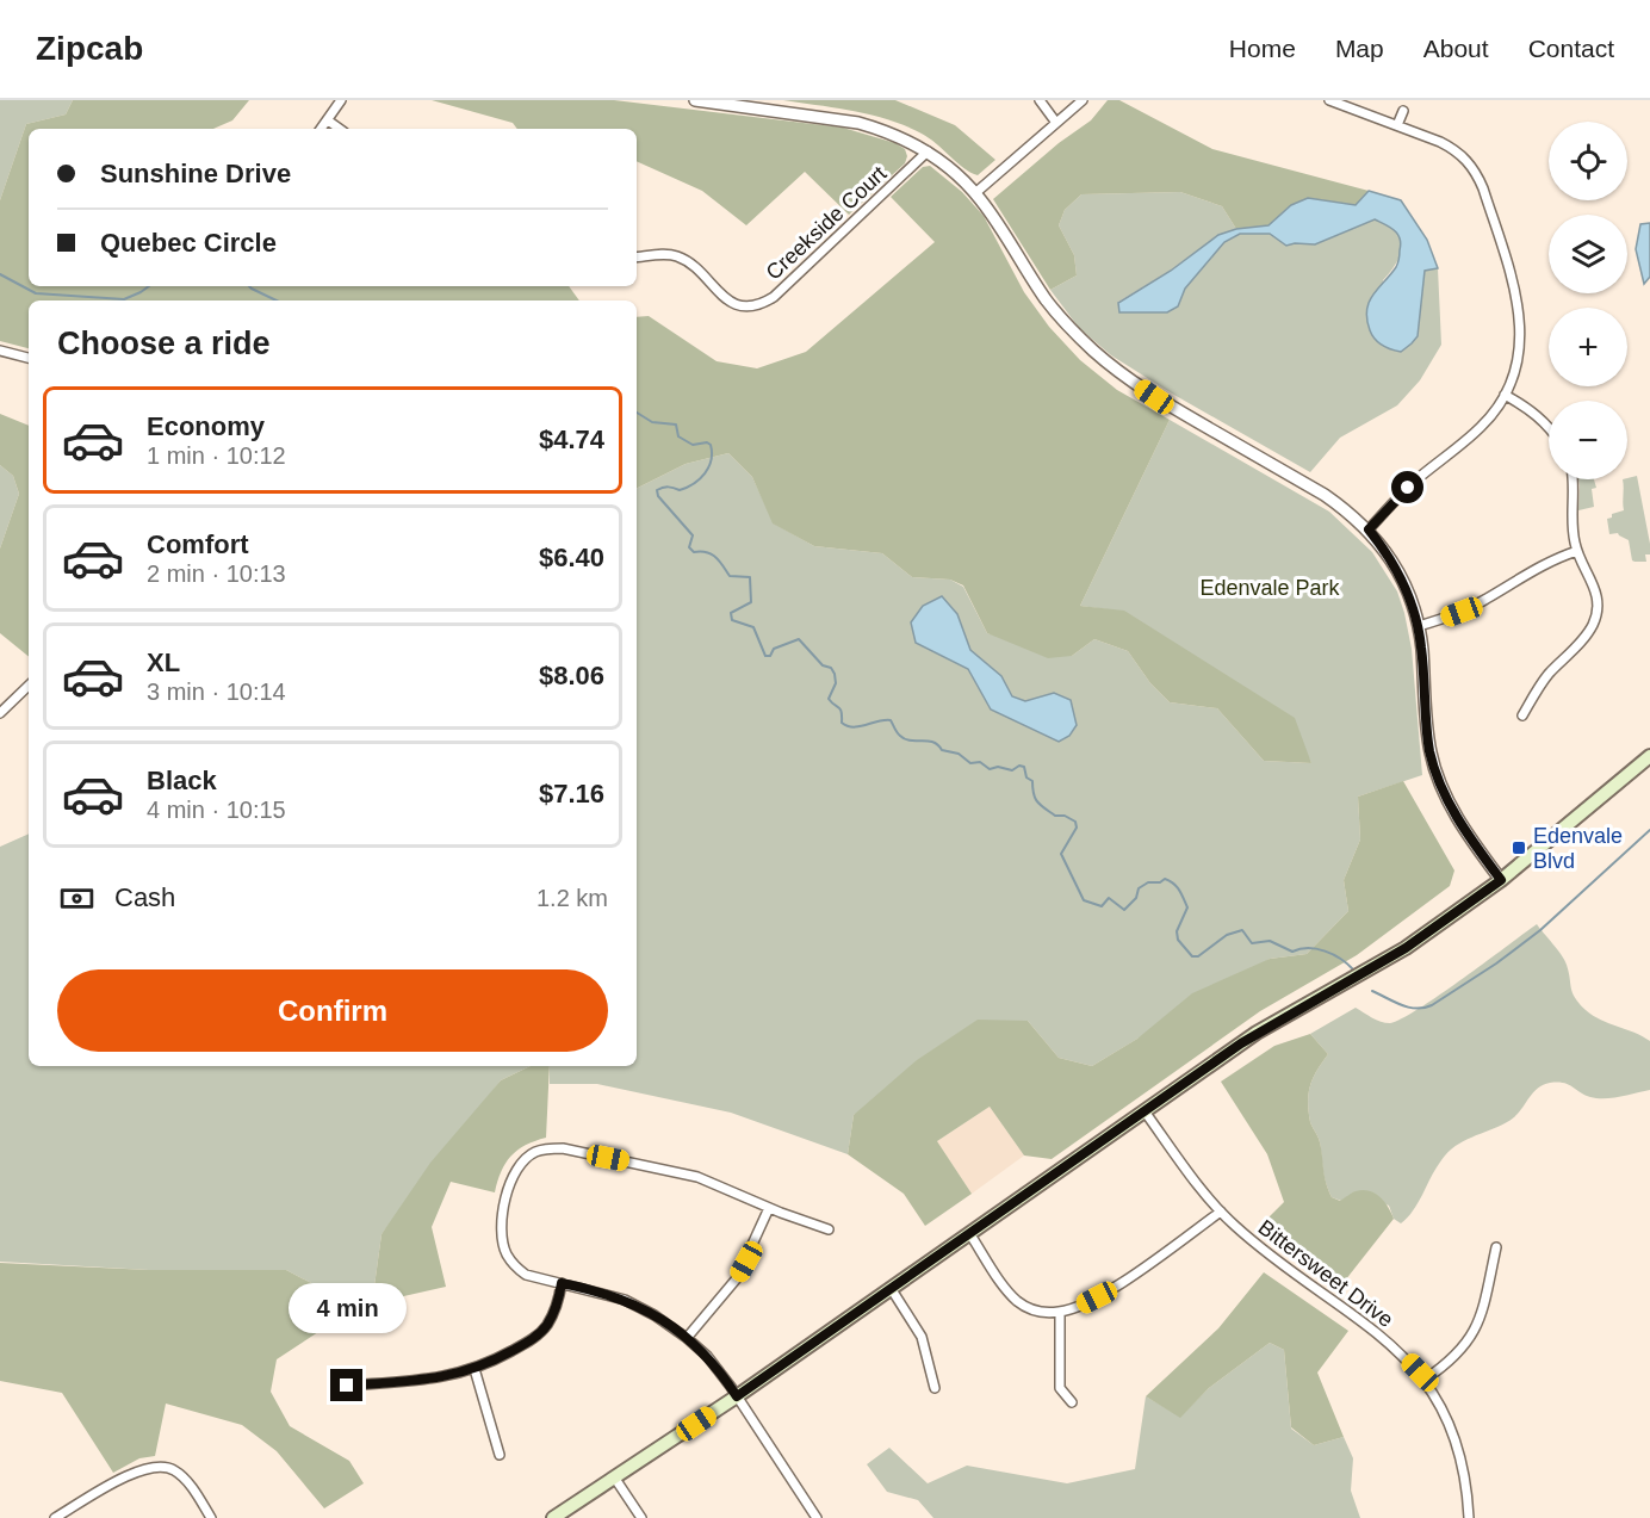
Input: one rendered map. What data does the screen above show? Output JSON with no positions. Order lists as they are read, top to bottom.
{
  "streets": {
    "street": ["Creekside Court", "Bittersweet Drive"]
  },
  "parks": ["Edenvale Park"],
  "places": {
    "transit": ["Edenvale Blvd"]
  },
  "page": {
    "header": "Zipcab",
    "nav": [
      "Home",
      "Map",
      "About",
      "Contact"
    ],
    "map_buttons": ["+", "−"],
    "banner": ["Sunshine Drive", "Quebec Circle"],
    "heading": "Choose a ride",
    "list": [
      {
        "name": "Economy",
        "note": "1 min · 10:12",
        "value": "$4.74"
      },
      {
        "name": "Comfort",
        "note": "2 min · 10:13",
        "value": "$6.40"
      },
      {
        "name": "XL",
        "note": "3 min · 10:14",
        "value": "$8.06"
      },
      {
        "name": "Black",
        "note": "4 min · 10:15",
        "value": "$7.16"
      }
    ],
    "pay": ["Cash", "1.2 km"],
    "buttons": "Confirm",
    "bubble": "4 min"
  }
}
